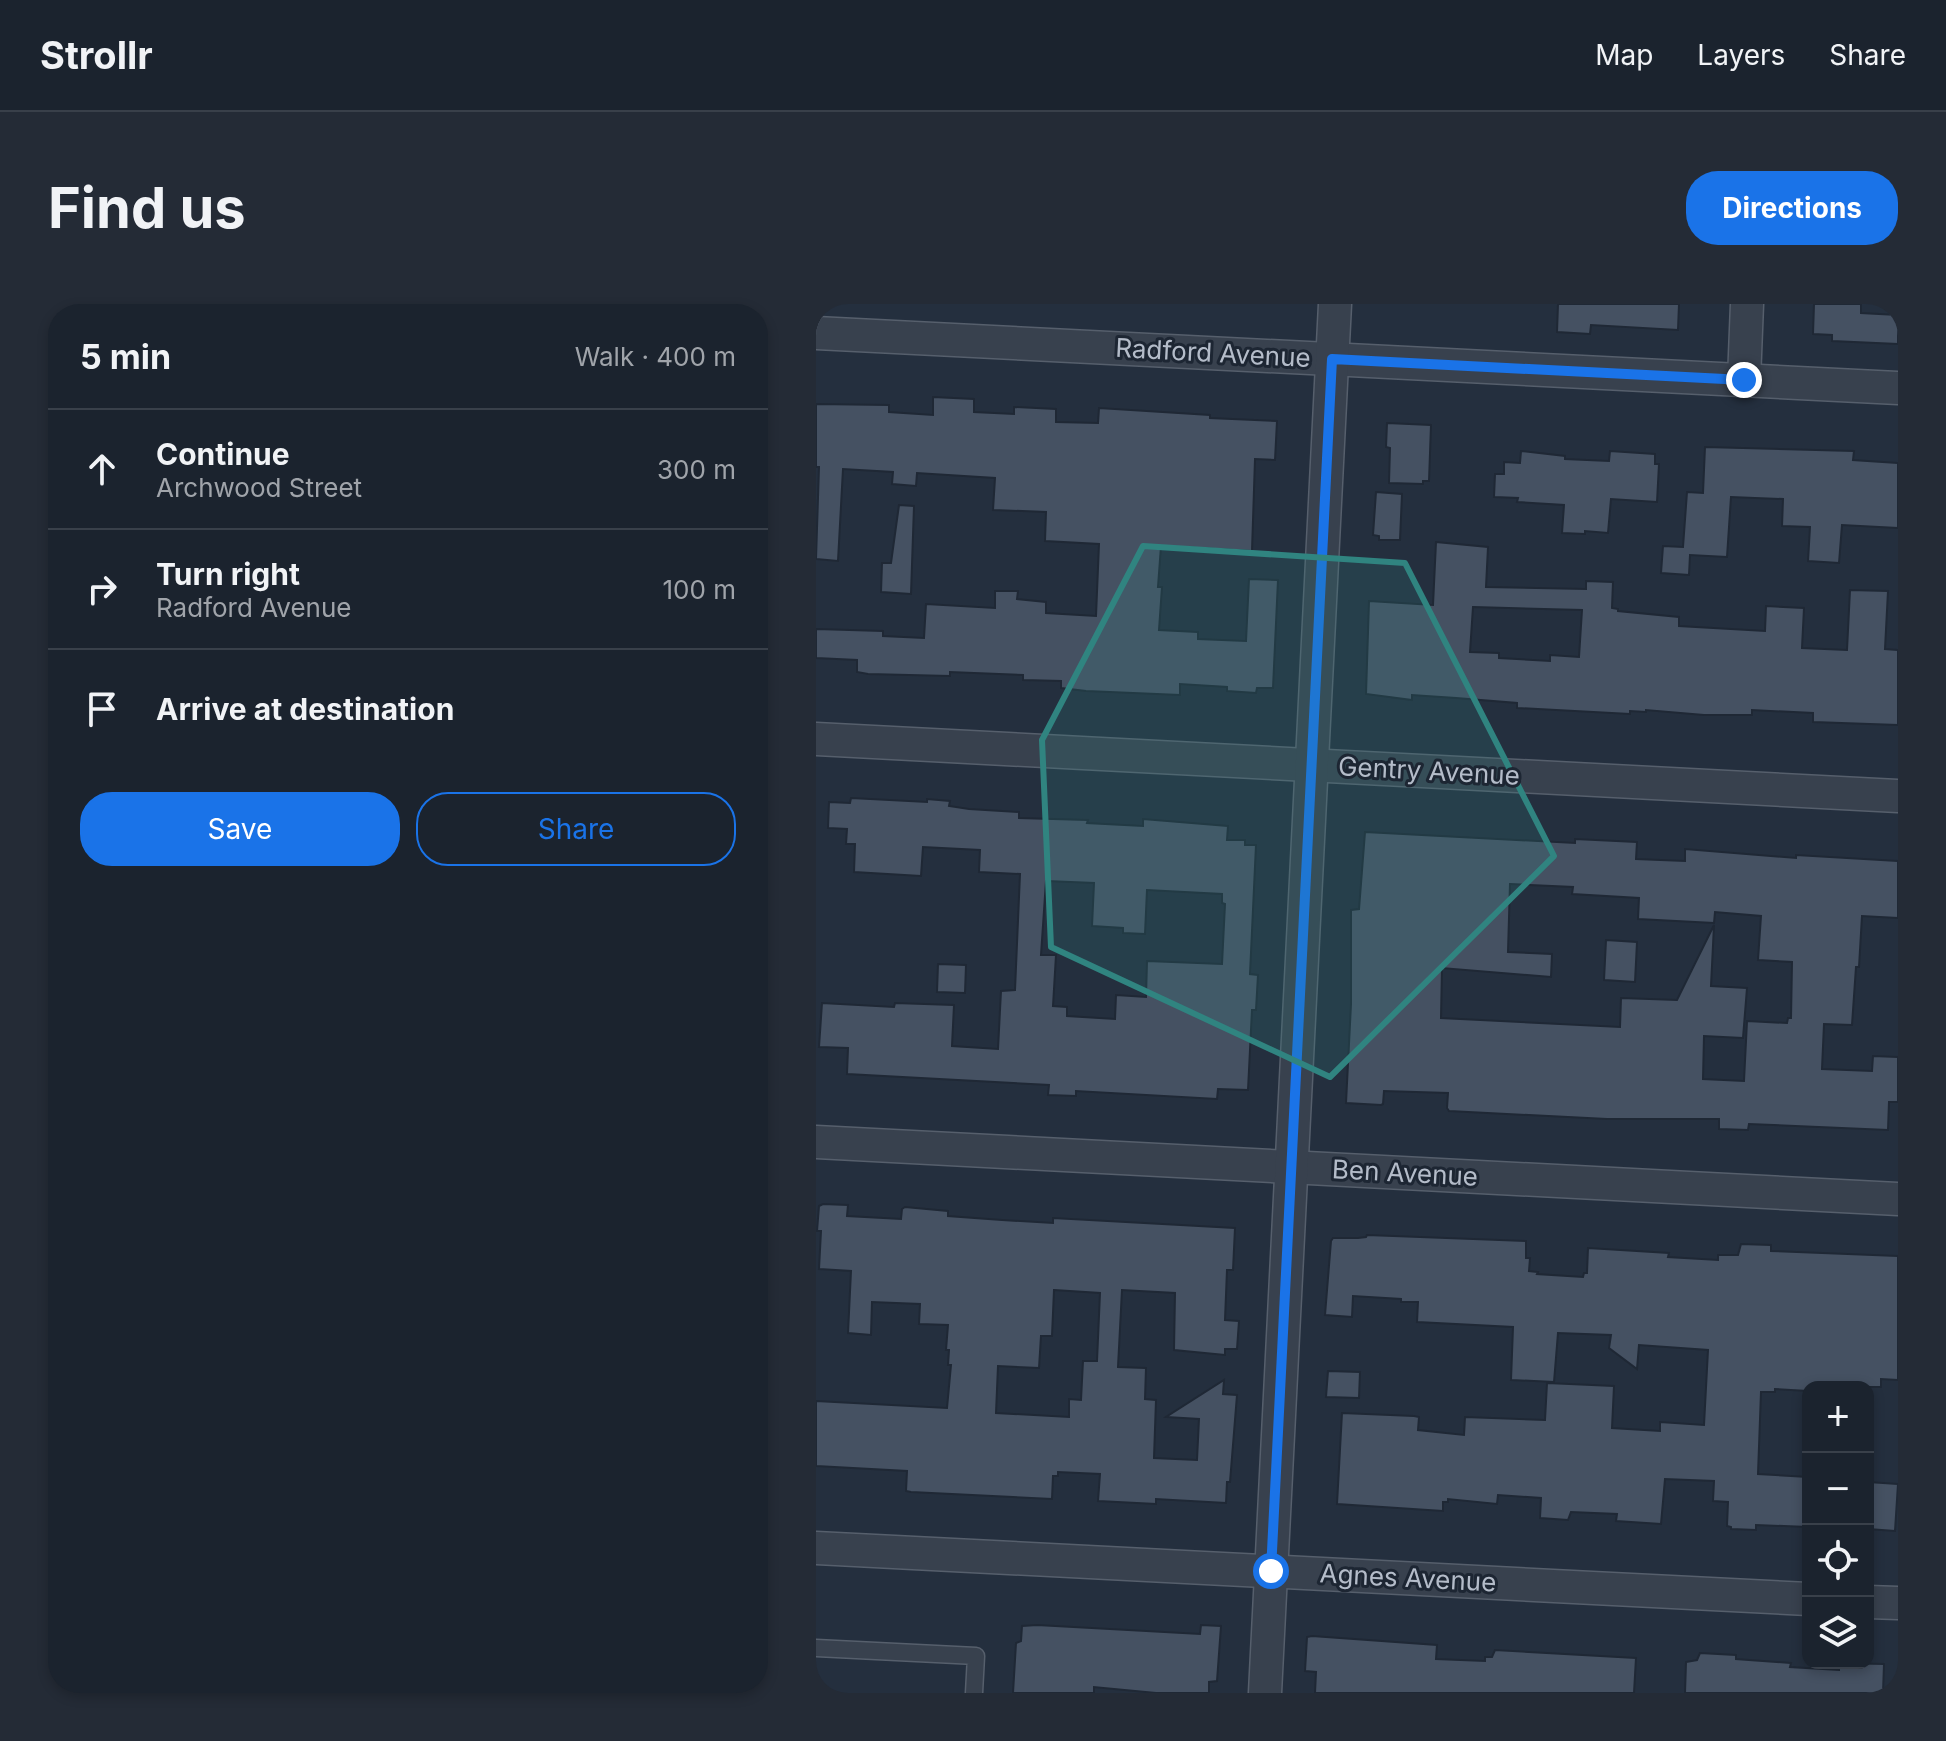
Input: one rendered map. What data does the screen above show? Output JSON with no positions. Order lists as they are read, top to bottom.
{
  "streets": {
    "street": [
      "Radford Avenue",
      "Gentry Avenue",
      "Ben Avenue",
      "Agnes Avenue"
    ]
  },
  "page": {
    "header": "Strollr",
    "nav": ["Map", "Layers", "Share"],
    "buttons": [
      "Directions",
      ["Save", "Share"]
    ],
    "title": "Find us",
    "heading": ["5 min", "Walk · 400 m"],
    "list": [
      ["Continue", "Archwood Street", "300 m"],
      ["Turn right", "Radford Avenue", "100 m"],
      "Arrive at destination"
    ],
    "map_buttons": ["+", "−"]
  }
}
